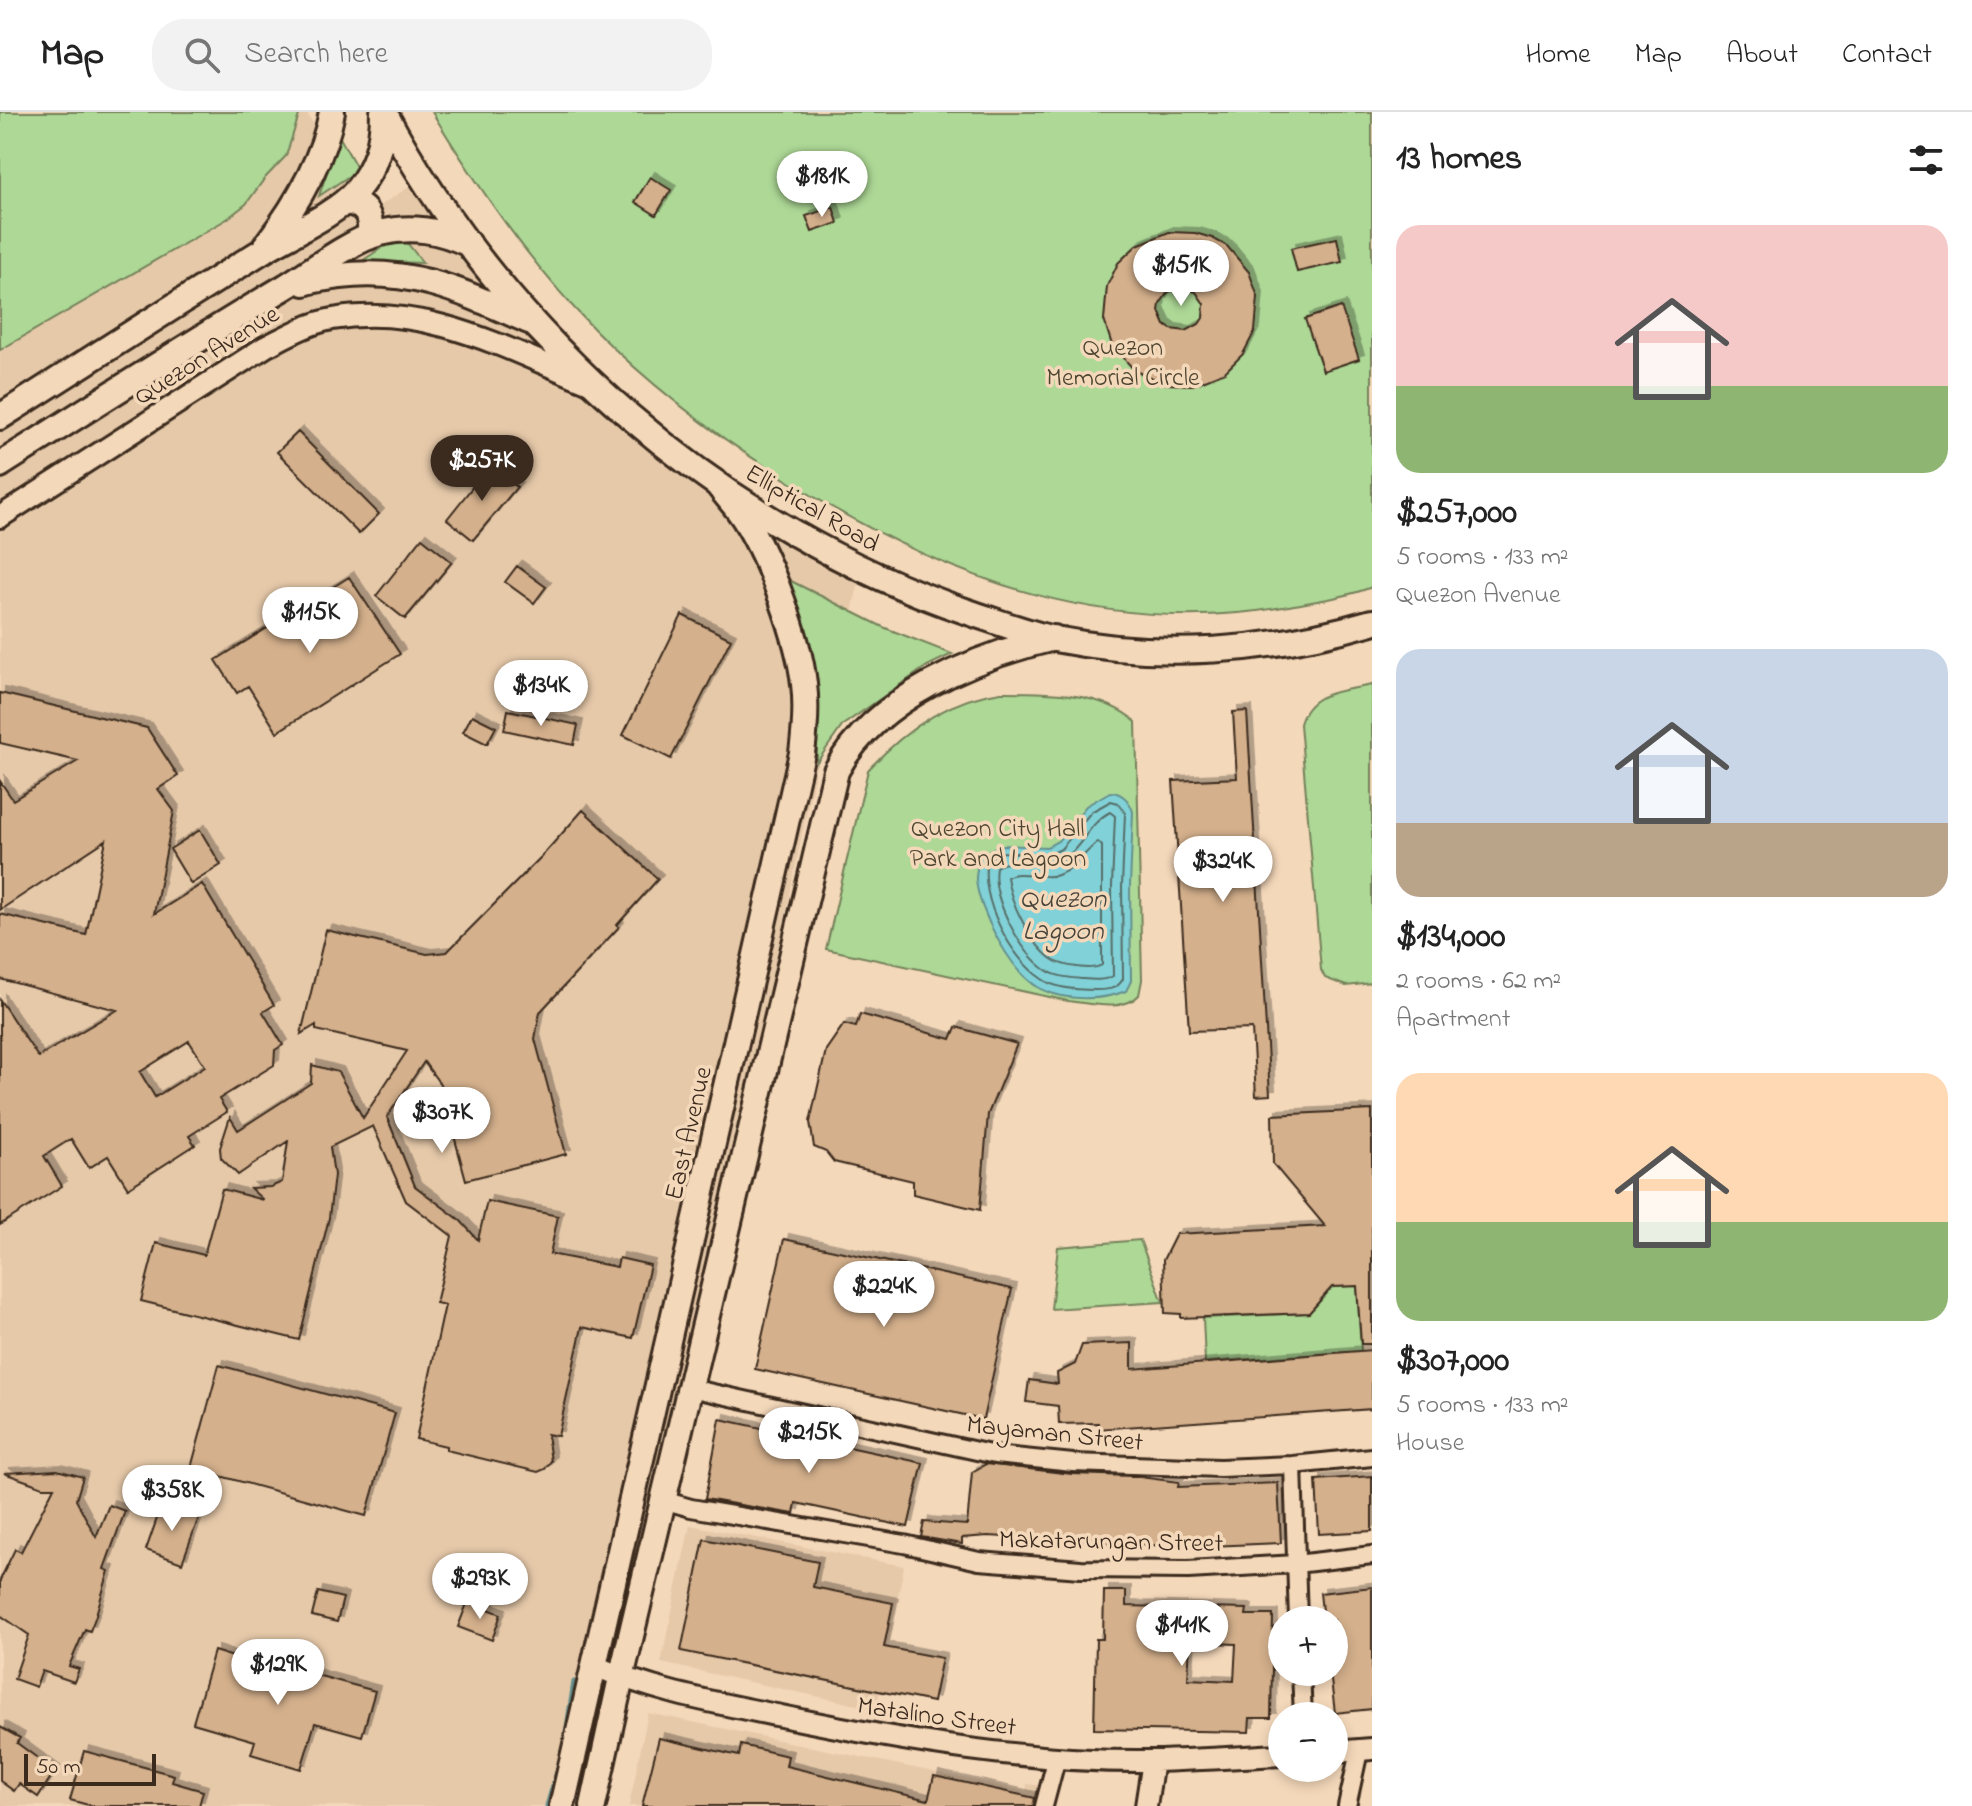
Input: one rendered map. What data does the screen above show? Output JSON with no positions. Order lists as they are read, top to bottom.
{
  "streets": {
    "main road": ["Quezon Avenue", "Elliptical Road", "East Avenue"],
    "street": ["Mayaman Street", "Makatarungan Street", "Matalino Street"]
  },
  "crossings": [
    ["Quezon Avenue", "Elliptical Road"],
    ["Elliptical Road", "East Avenue"],
    ["East Avenue", "Matalino Street"]
  ],
  "water": ["Quezon Lagoon"],
  "parks": ["Quezon Memorial Circle", "Quezon City Hall Park and Lagoon"],
  "scale_bar": "50 m",
  "page": {
    "header": "Map",
    "search": "Search here",
    "nav": [
      "Home",
      "Map",
      "About",
      "Contact"
    ],
    "heading": "13 homes",
    "price": [
      "$181K",
      "$151K",
      "$257K",
      "$115K",
      "$134K",
      "$324K",
      "$307K",
      "$224K",
      "$215K",
      "$358K",
      "$293K",
      "$141K",
      "$129K"
    ],
    "list": [
      {
        "name": "$257,000",
        "note": "5 rooms · 133 m² · Quezon Avenue"
      },
      {
        "name": "$134,000",
        "note": "2 rooms · 62 m² · Apartment"
      },
      {
        "name": "$307,000",
        "note": "5 rooms · 133 m² · House"
      }
    ],
    "map_buttons": ["+", "−"],
    "scale": "50 m"
  }
}
